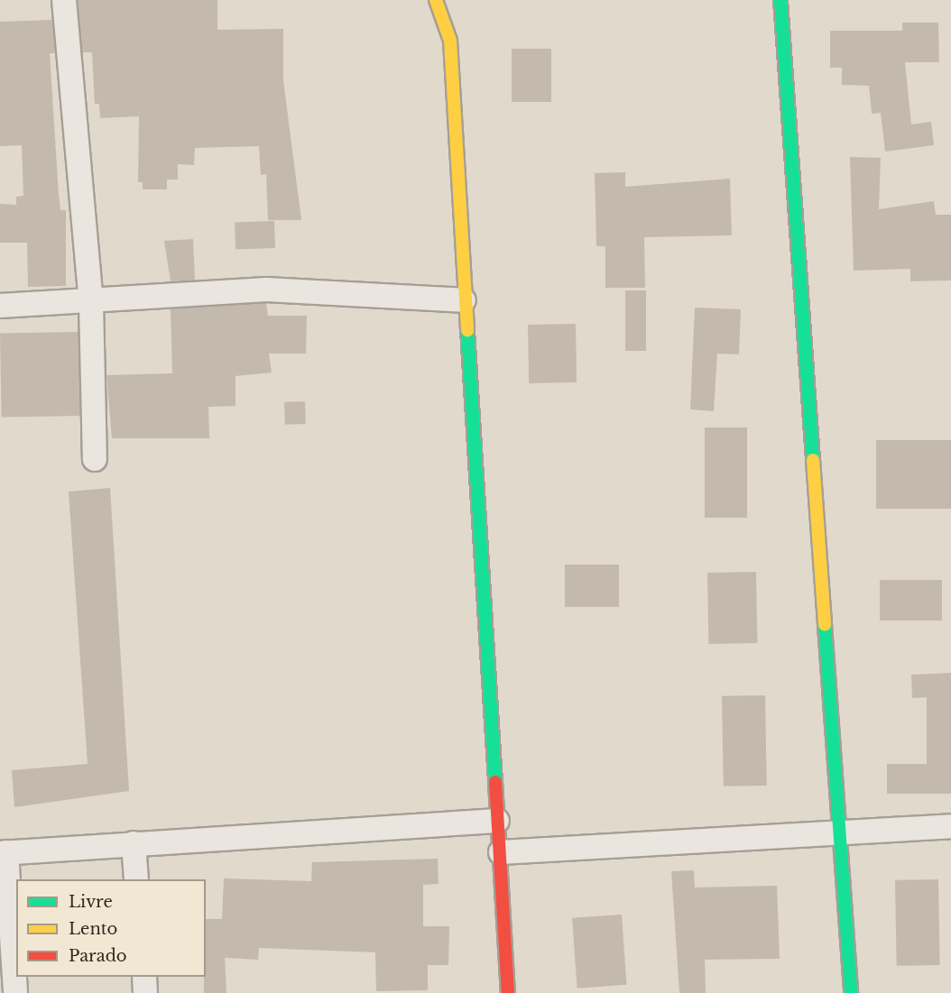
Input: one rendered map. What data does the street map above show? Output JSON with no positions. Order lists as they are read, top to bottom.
{
  "legend": ["Livre", "Lento", "Parado"]
}
